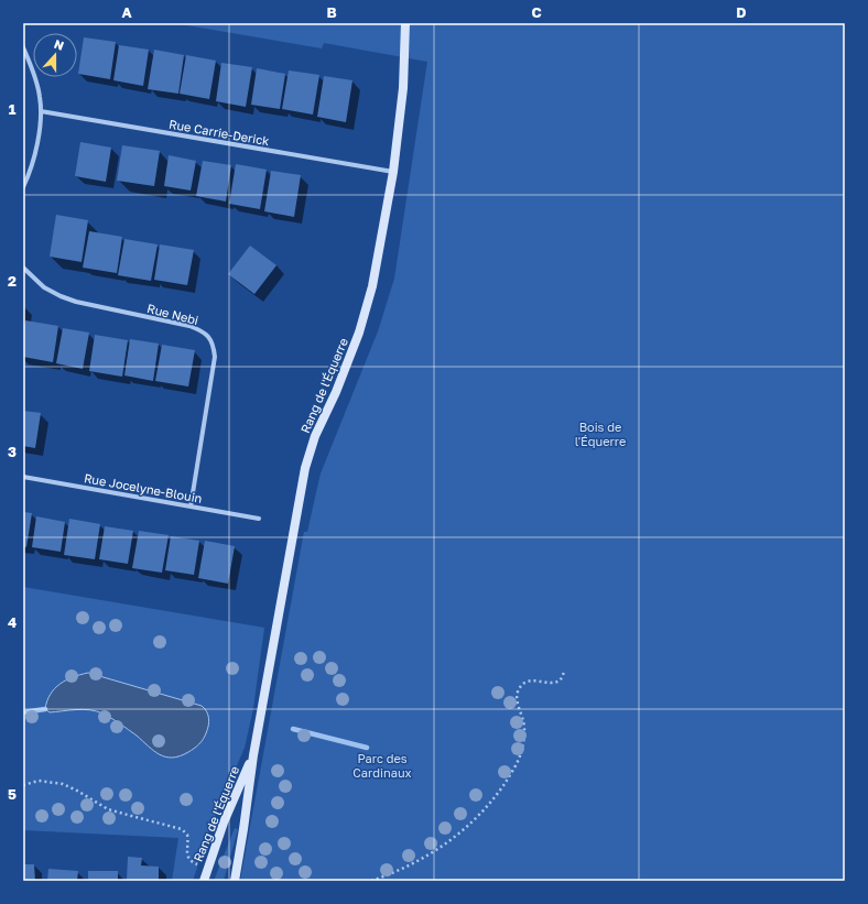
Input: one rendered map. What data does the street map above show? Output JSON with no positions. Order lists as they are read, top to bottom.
{
  "streets": {
    "street": [
      "Rue Carrie-Derick",
      "Rue Nebi",
      "Rang de l'Équerre",
      "Rue Jocelyne-Blouin"
    ]
  },
  "crossings": [
    ["Rue Carrie-Derick", "Rang de l'Équerre"],
    ["Rue Nebi", "Rue Jocelyne-Blouin"]
  ],
  "parks": ["Bois de l'Équerre", "Parc des Cardinaux"],
  "north": "top",
  "grid": {
    "columns": [
      "A",
      "B",
      "C",
      "D"
    ],
    "rows": [
      "1",
      "2",
      "3",
      "4",
      "5"
    ]
  }
}
